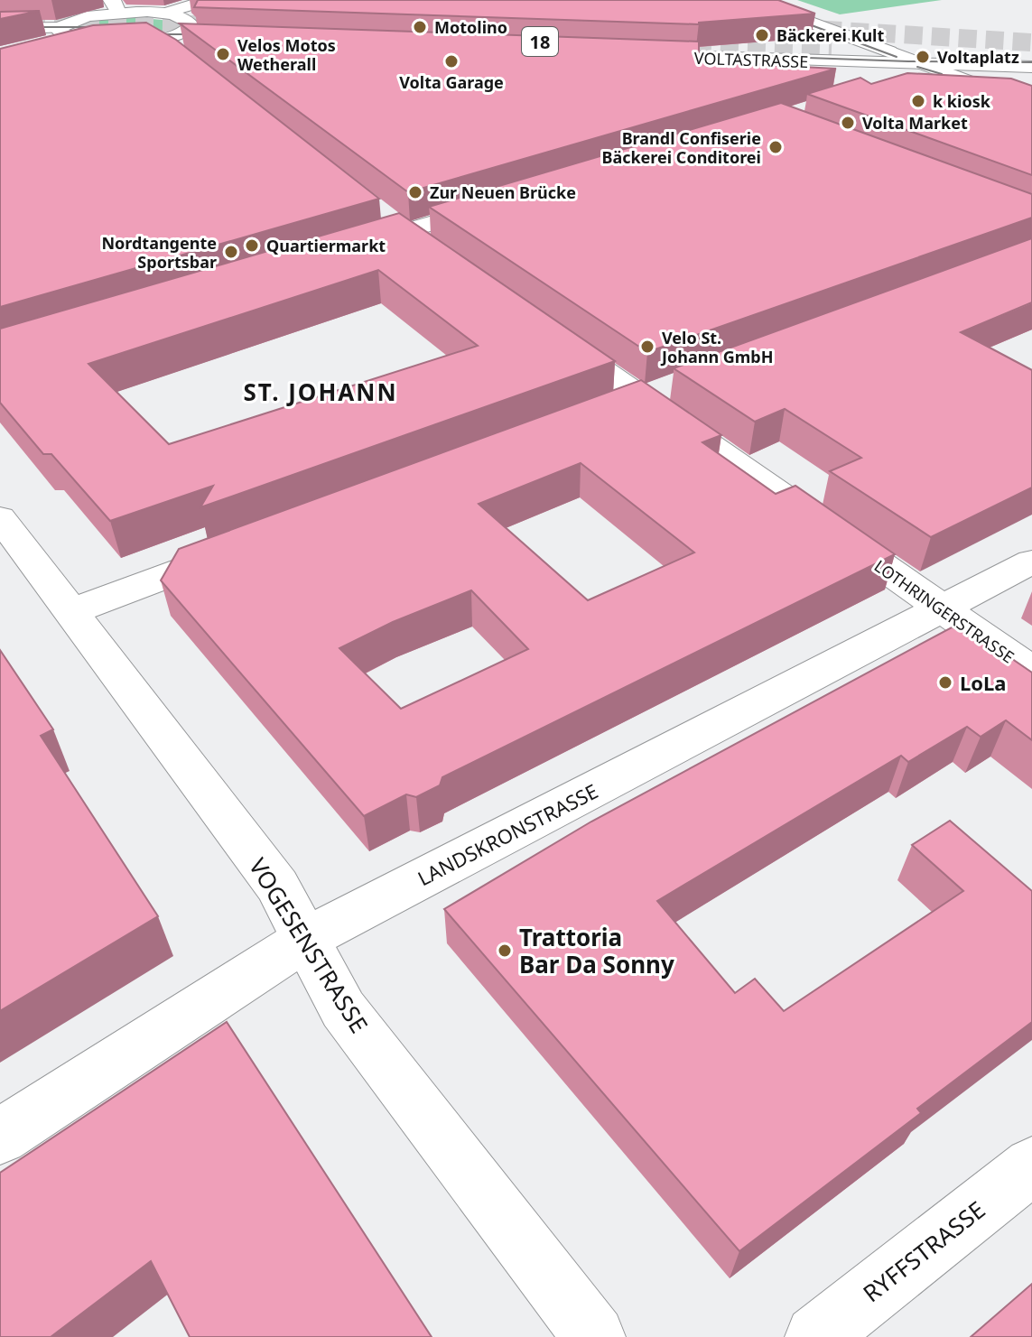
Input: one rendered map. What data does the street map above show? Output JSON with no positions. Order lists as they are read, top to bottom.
{
  "streets": {
    "street": [
      "VOLTASTRASSE",
      "LOTHRINGERSTRASSE",
      "LANDSKRONSTRASSE",
      "VOGESENSTRASSE",
      "RYFFSTRASSE"
    ]
  },
  "crossings": [
    ["LOTHRINGERSTRASSE", "LANDSKRONSTRASSE"],
    ["LANDSKRONSTRASSE", "VOGESENSTRASSE"]
  ],
  "districts": ["ST. JOHANN"],
  "places": [
    "Motolino",
    "Bäckerei Kult",
    "Velos Motos Wetherall",
    "Voltaplatz",
    "Volta Garage",
    "k kiosk",
    "Volta Market",
    "Brandl Confiserie Bäckerei Conditorei",
    "Zur Neuen Brücke",
    "Quartiermarkt",
    "Nordtangente Sportsbar",
    "Velo St. Johann GmbH",
    "LoLa",
    "Trattoria Bar Da Sonny"
  ]
}
